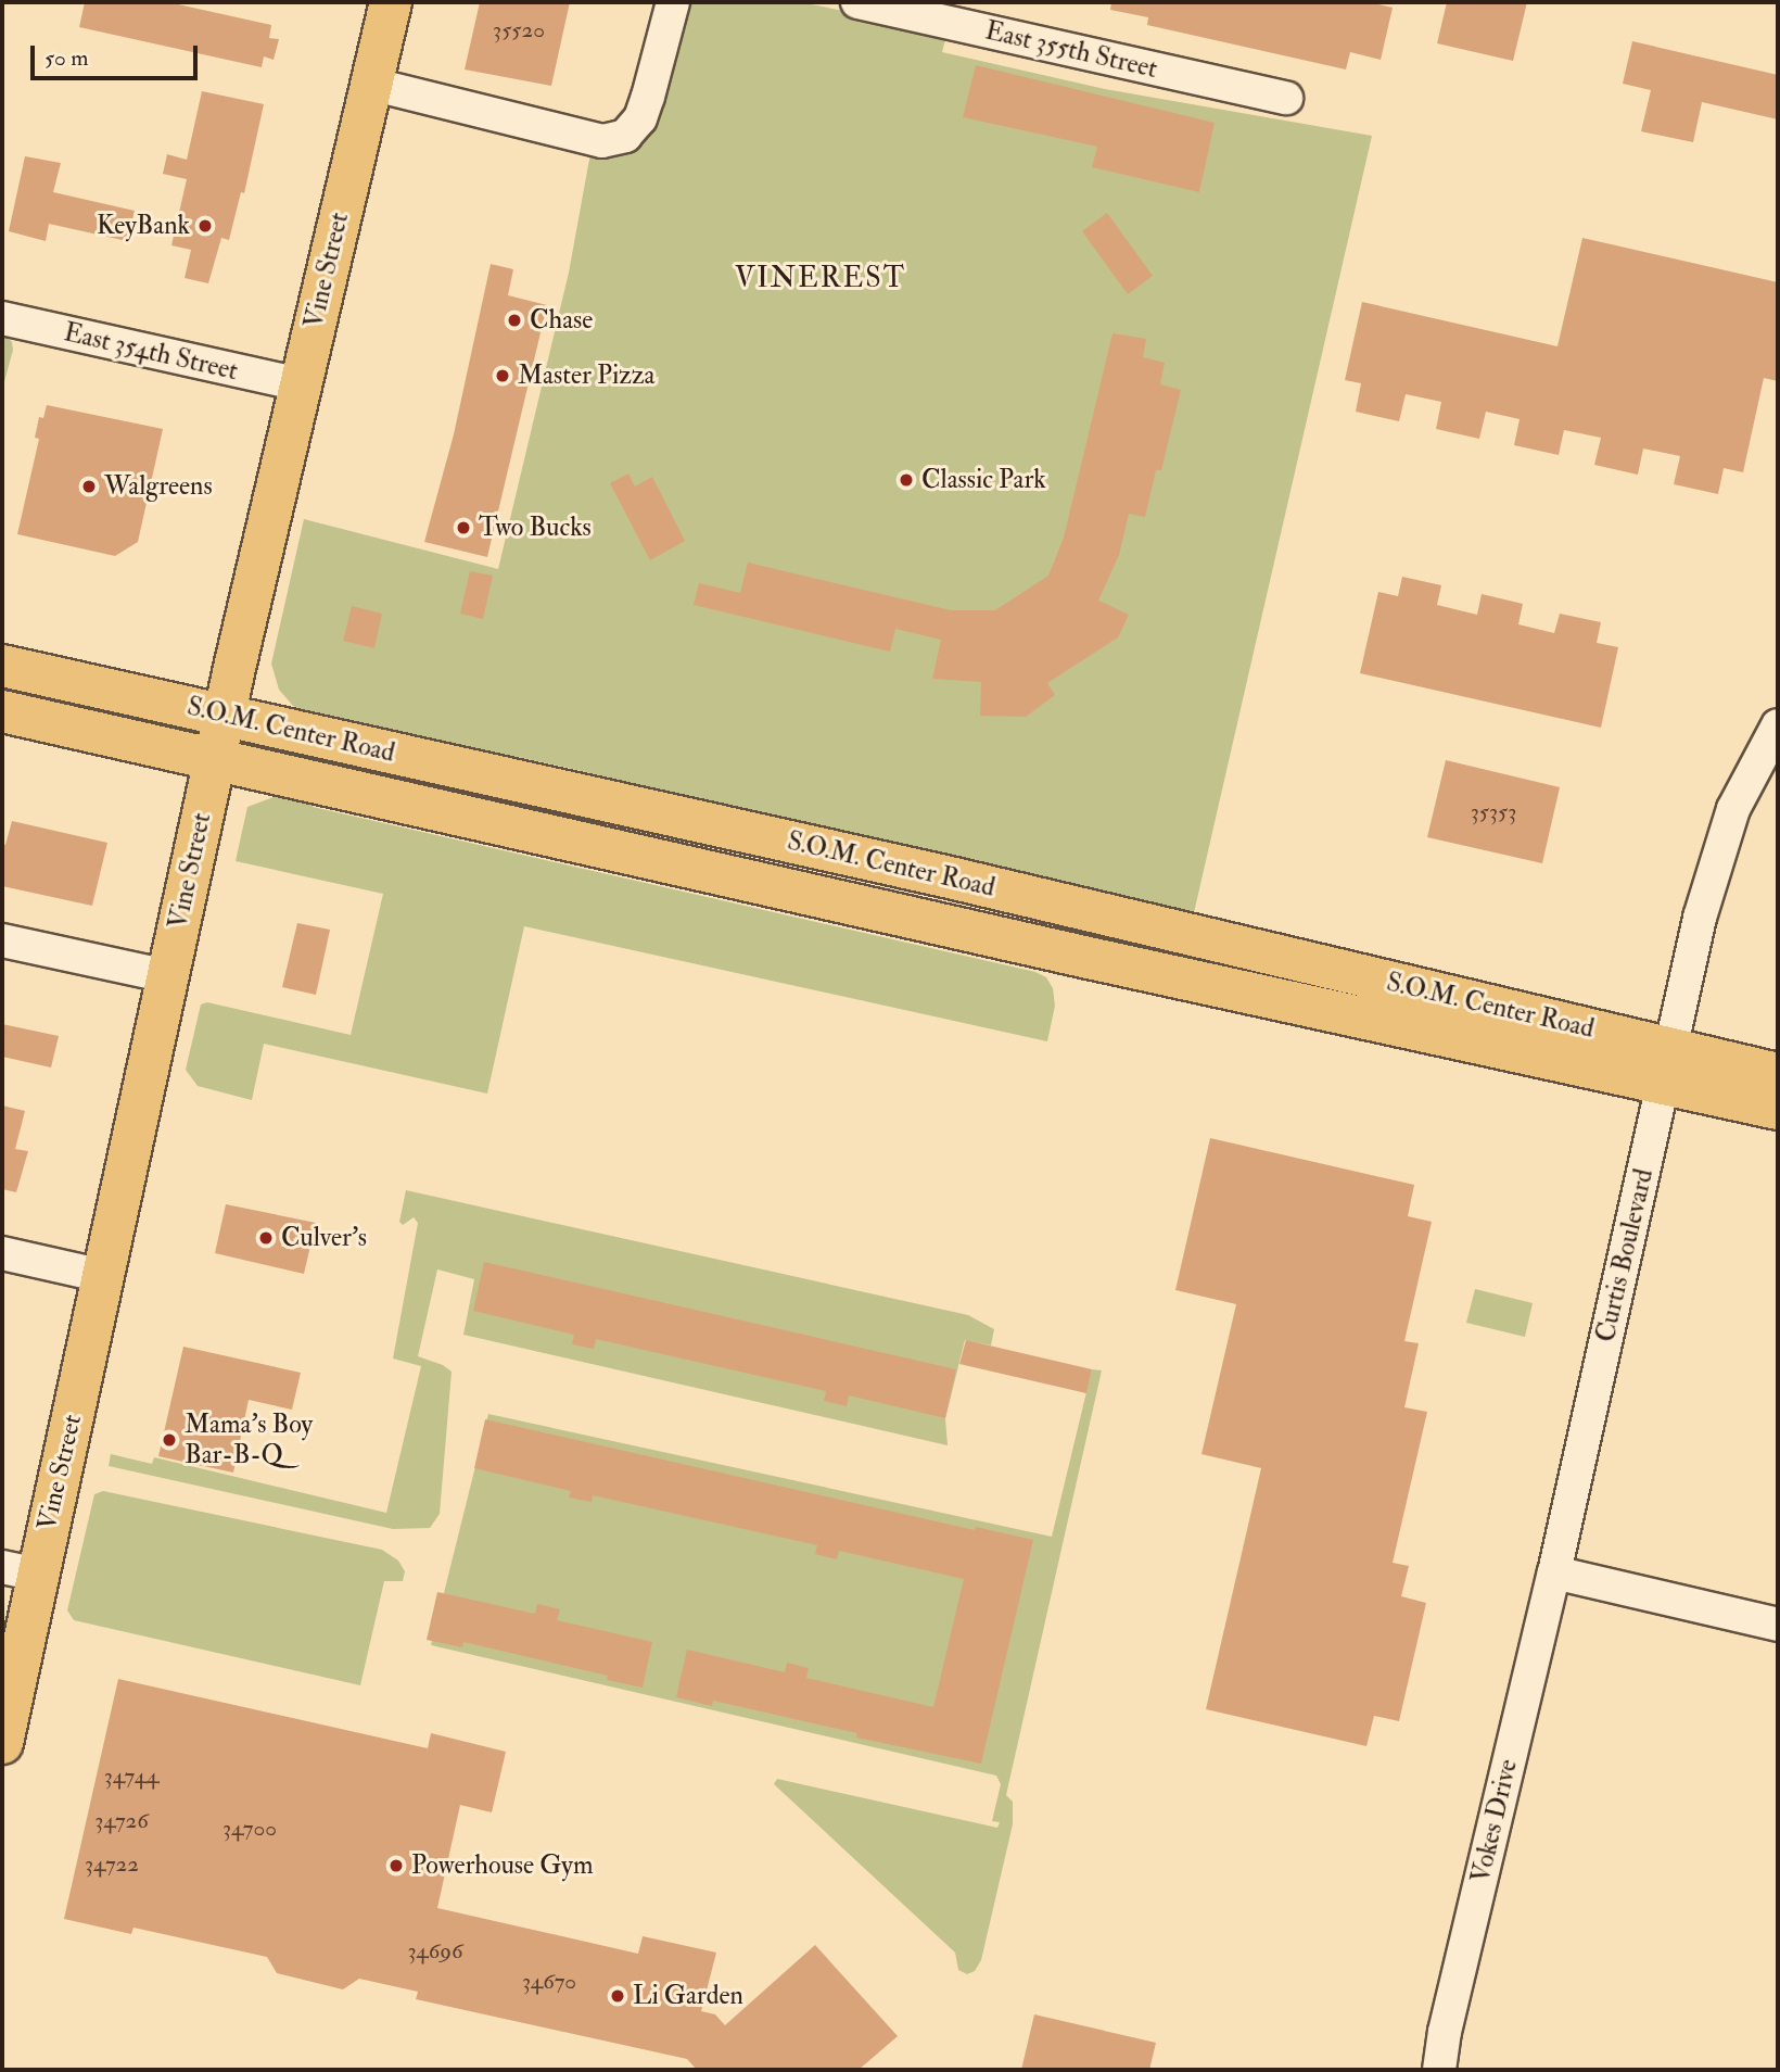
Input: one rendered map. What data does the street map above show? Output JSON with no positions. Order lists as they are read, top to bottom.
{
  "streets": {
    "main road": ["Vine Street", "S.O.M. Center Road"],
    "street": [
      "East 355th Street",
      "East 354th Street",
      "Curtis Boulevard",
      "Vokes Drive"
    ]
  },
  "crossings": [
    ["Vine Street", "East 354th Street"],
    ["Vine Street", "S.O.M. Center Road"],
    ["S.O.M. Center Road", "Curtis Boulevard"],
    ["Curtis Boulevard", "Vokes Drive"]
  ],
  "districts": ["VINEREST"],
  "places": [
    "KeyBank",
    "Chase",
    "Master Pizza",
    "Classic Park",
    "Walgreens",
    "Two Bucks",
    "Culver's",
    "Mama's Boy Bar-B-Q",
    "Powerhouse Gym",
    "Li Garden"
  ],
  "house_numbers": [
    "35520",
    "35353",
    "34744",
    "34726",
    "34700",
    "34722",
    "34696",
    "34670"
  ],
  "scale_bar": "50 m"
}
